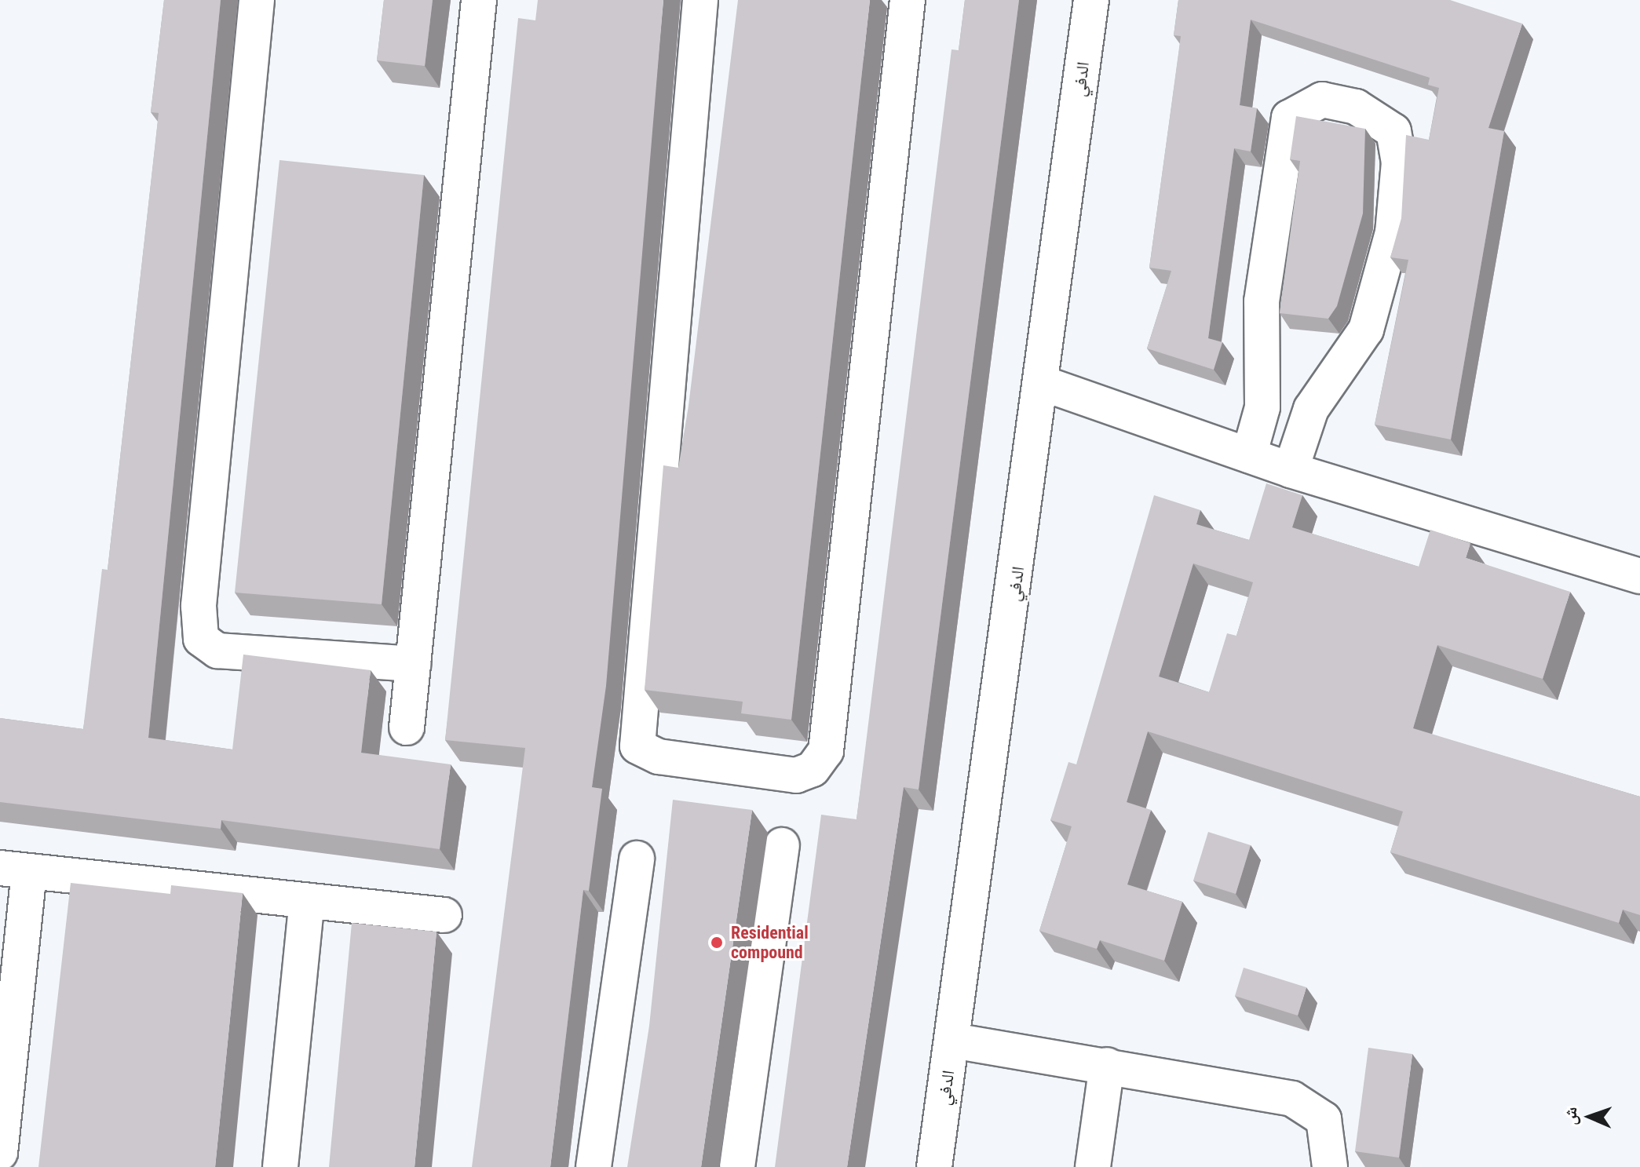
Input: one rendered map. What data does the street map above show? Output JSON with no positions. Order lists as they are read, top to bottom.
{
  "streets": {
    "street": ["الدفي"]
  },
  "places": ["Residential compound"],
  "north": "left"
}
